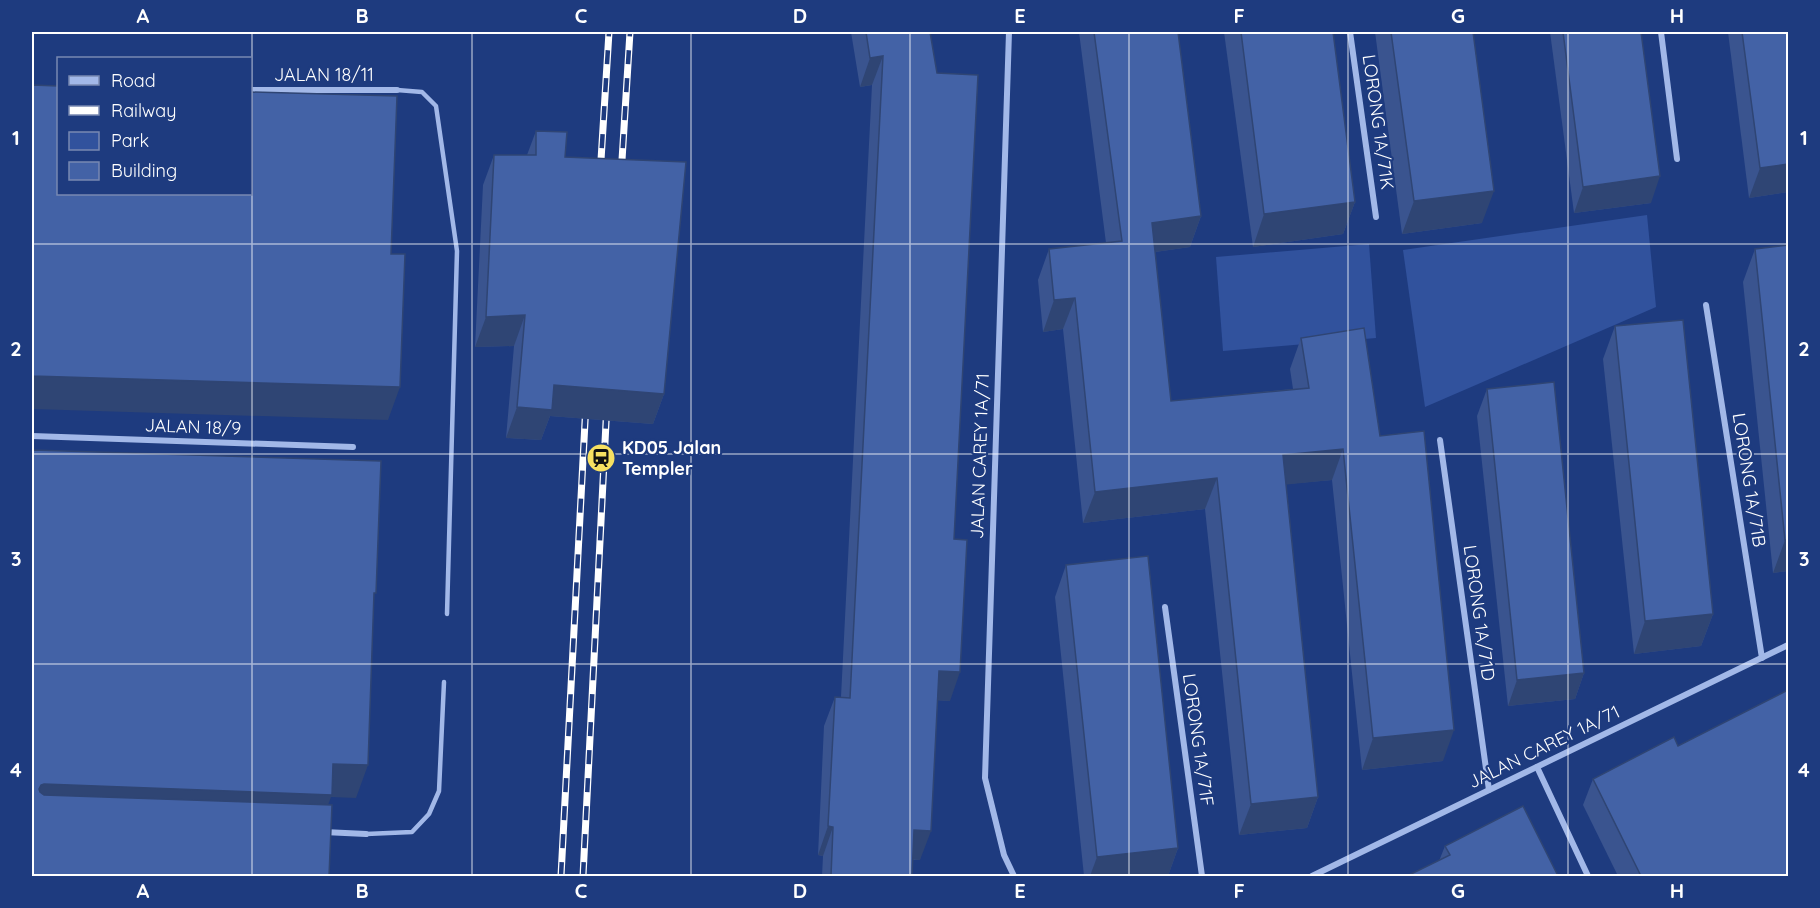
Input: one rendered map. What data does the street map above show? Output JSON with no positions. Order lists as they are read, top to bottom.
{
  "streets": {
    "street": [
      "JALAN 18/11",
      "LORONG 1A/71K",
      "JALAN 18/9",
      "JALAN CAREY 1A/71",
      "LORONG 1A/71B",
      "LORONG 1A/71D",
      "LORONG 1A/71F"
    ]
  },
  "crossings": [
    ["JALAN CAREY 1A/71", "LORONG 1A/71B"],
    ["JALAN CAREY 1A/71", "LORONG 1A/71D"]
  ],
  "places": {
    "station": ["KD05 Jalan Templer"]
  },
  "legend": [
    "Road",
    "Railway",
    "Park",
    "Building"
  ],
  "grid": {
    "columns": [
      "A",
      "B",
      "C",
      "D",
      "E",
      "F",
      "G",
      "H"
    ],
    "rows": [
      "1",
      "2",
      "3",
      "4"
    ]
  }
}
